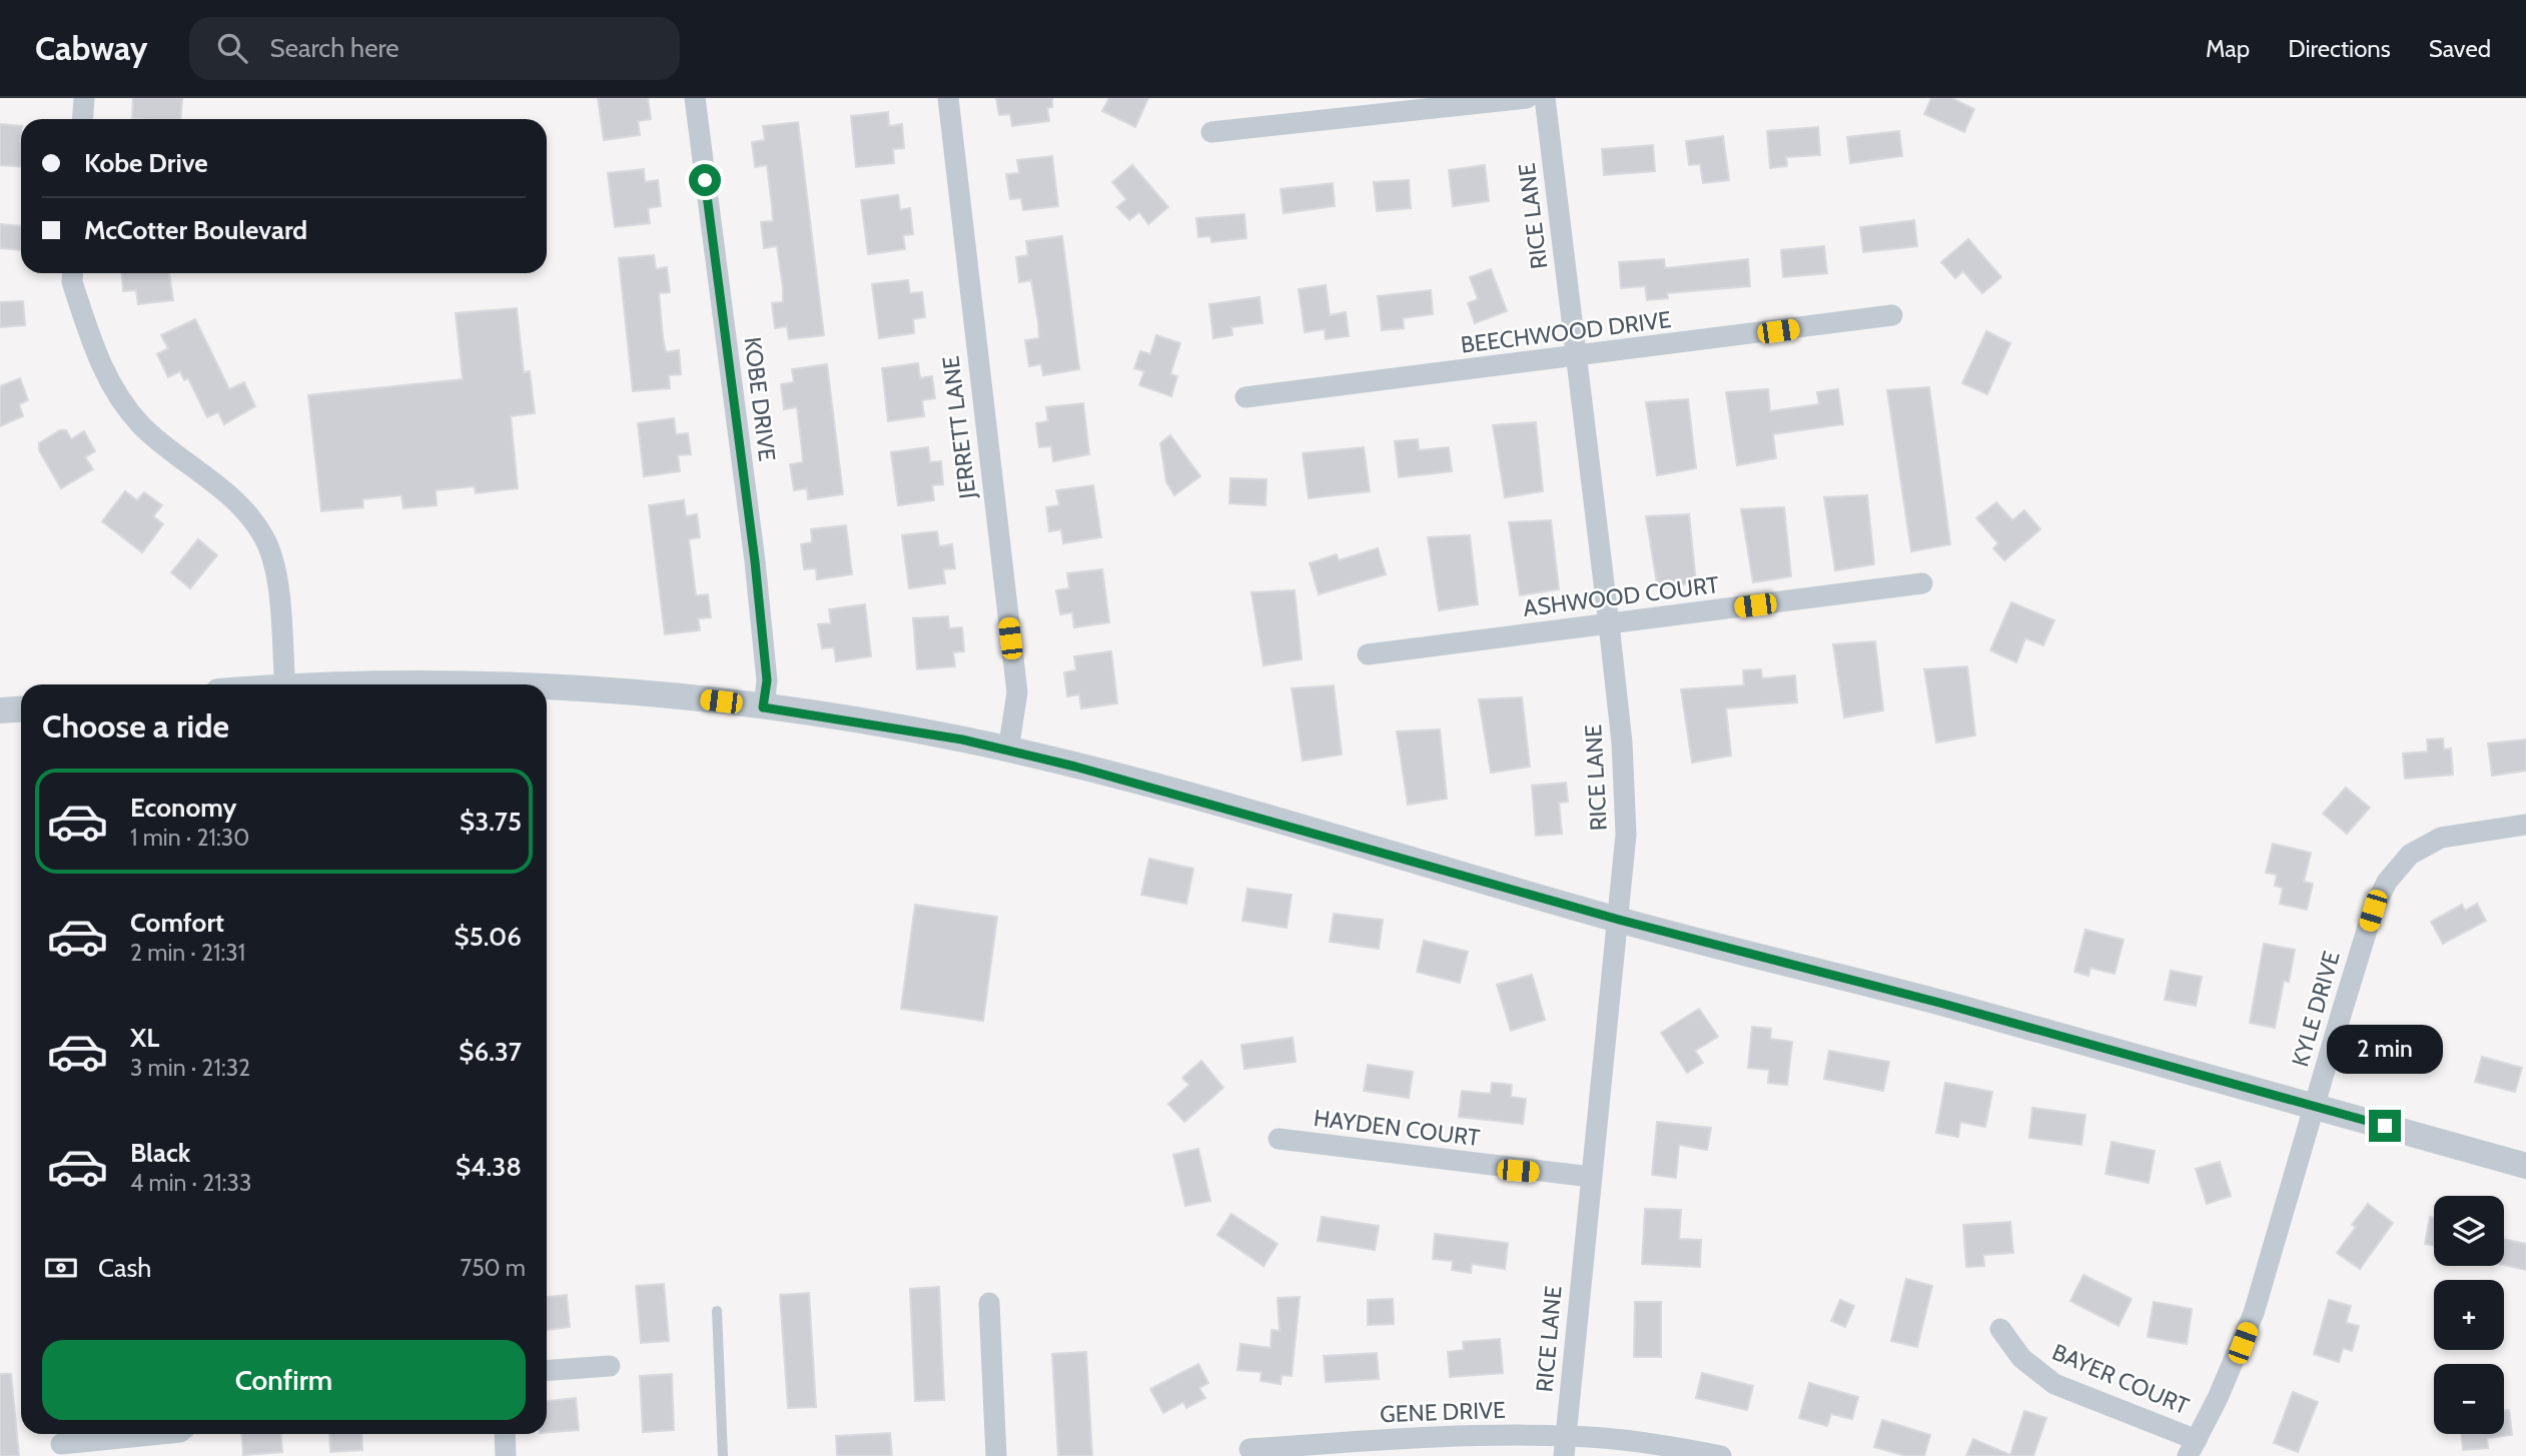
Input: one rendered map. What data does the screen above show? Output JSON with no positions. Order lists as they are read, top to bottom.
{
  "streets": {
    "street": [
      "RICE LANE",
      "BEECHWOOD DRIVE",
      "KOBE DRIVE",
      "JERRETT LANE",
      "ASHWOOD COURT",
      "KYLE DRIVE",
      "HAYDEN COURT",
      "BAYER COURT",
      "GENE DRIVE"
    ]
  },
  "crossings": [
    ["RICE LANE", "BEECHWOOD DRIVE"],
    ["RICE LANE", "ASHWOOD COURT"],
    ["RICE LANE", "HAYDEN COURT"],
    ["RICE LANE", "GENE DRIVE"],
    ["KYLE DRIVE", "BAYER COURT"]
  ],
  "page": {
    "header": "Cabway",
    "search": "Search here",
    "nav": ["Map", "Directions", "Saved"],
    "banner": ["Kobe Drive", "McCotter Boulevard"],
    "heading": "Choose a ride",
    "list": [
      {
        "name": "Economy",
        "note": "1 min · 21:30",
        "value": "$3.75"
      },
      {
        "name": "Comfort",
        "note": "2 min · 21:31",
        "value": "$5.06"
      },
      {
        "name": "XL",
        "note": "3 min · 21:32",
        "value": "$6.37"
      },
      {
        "name": "Black",
        "note": "4 min · 21:33",
        "value": "$4.38"
      }
    ],
    "bubble": "2 min",
    "map_buttons": ["+", "−"],
    "pay": ["Cash", "750 m"],
    "buttons": "Confirm"
  }
}
